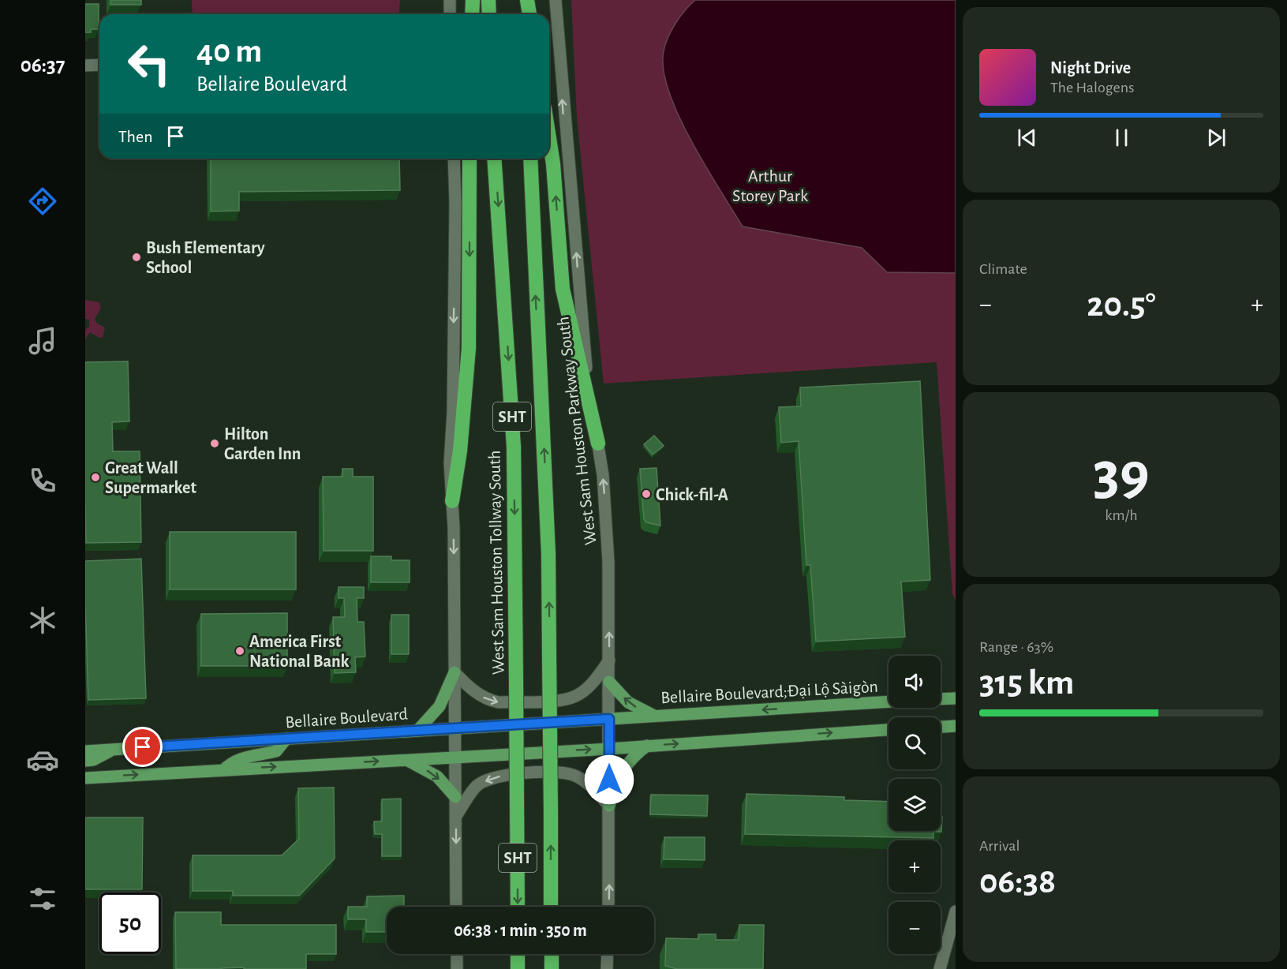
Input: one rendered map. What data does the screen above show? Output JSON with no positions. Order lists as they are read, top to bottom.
{
  "streets": {
    "highway": ["SHT", "West Sam Houston Tollway South"],
    "main road": ["West Sam Houston Parkway South", "Bellaire Boulevard;Đại Lộ Sàigòn", "Bellaire Boulevard"]
  },
  "crossings": [
    ["West Sam Houston Parkway South", "Bellaire Boulevard;Đại Lộ Sàigòn"],
    ["West Sam Houston Parkway South", "Bellaire Boulevard"],
    ["Bellaire Boulevard;Đại Lộ Sàigòn", "Bellaire Boulevard"]
  ],
  "one_way": ["West Sam Houston Parkway South"],
  "parks": ["Arthur Storey Park"],
  "places": [
    "Bush Elementary School",
    "Hilton Garden Inn",
    "Great Wall Supermarket",
    "Chick-fil-A",
    "America First National Bank"
  ],
  "page": {
    "tabs": "06:37",
    "turn": ["40 m", "Bellaire Boulevard"],
    "song": ["Night Drive", "The Halogens"],
    "then": "Then",
    "tile": [
      "Climate",
      ["39", "km/h"],
      ["Range · 63%", "315 km"],
      ["Arrival", "06:38"]
    ],
    "heat": ["−", "20.5°", "+"],
    "map_buttons": ["+", "−"],
    "limit": "50",
    "trip": "06:38 · 1 min · 350 m"
  }
}
